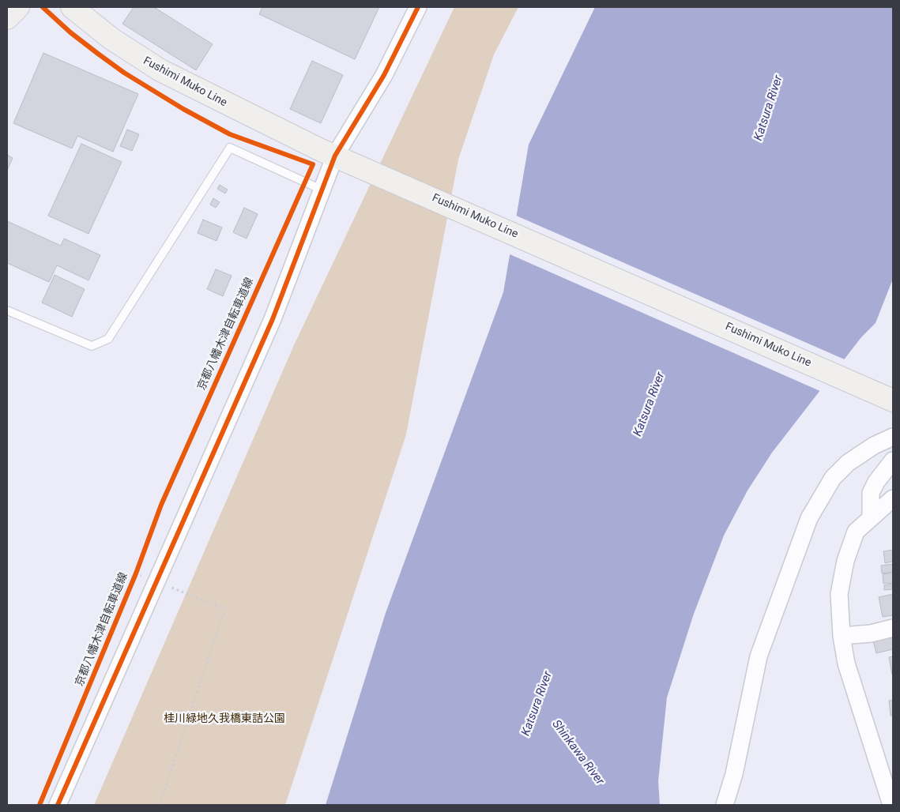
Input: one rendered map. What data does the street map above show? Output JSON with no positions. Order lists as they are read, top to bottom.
{
  "streets": {
    "main road": ["Fushimi Muko Line"],
    "cycle path": ["京都八幡木津自転車道線"]
  },
  "water": ["Katsura River", "Shinkawa River"],
  "parks": ["桂川緑地久我橋東詰公園"]
}
